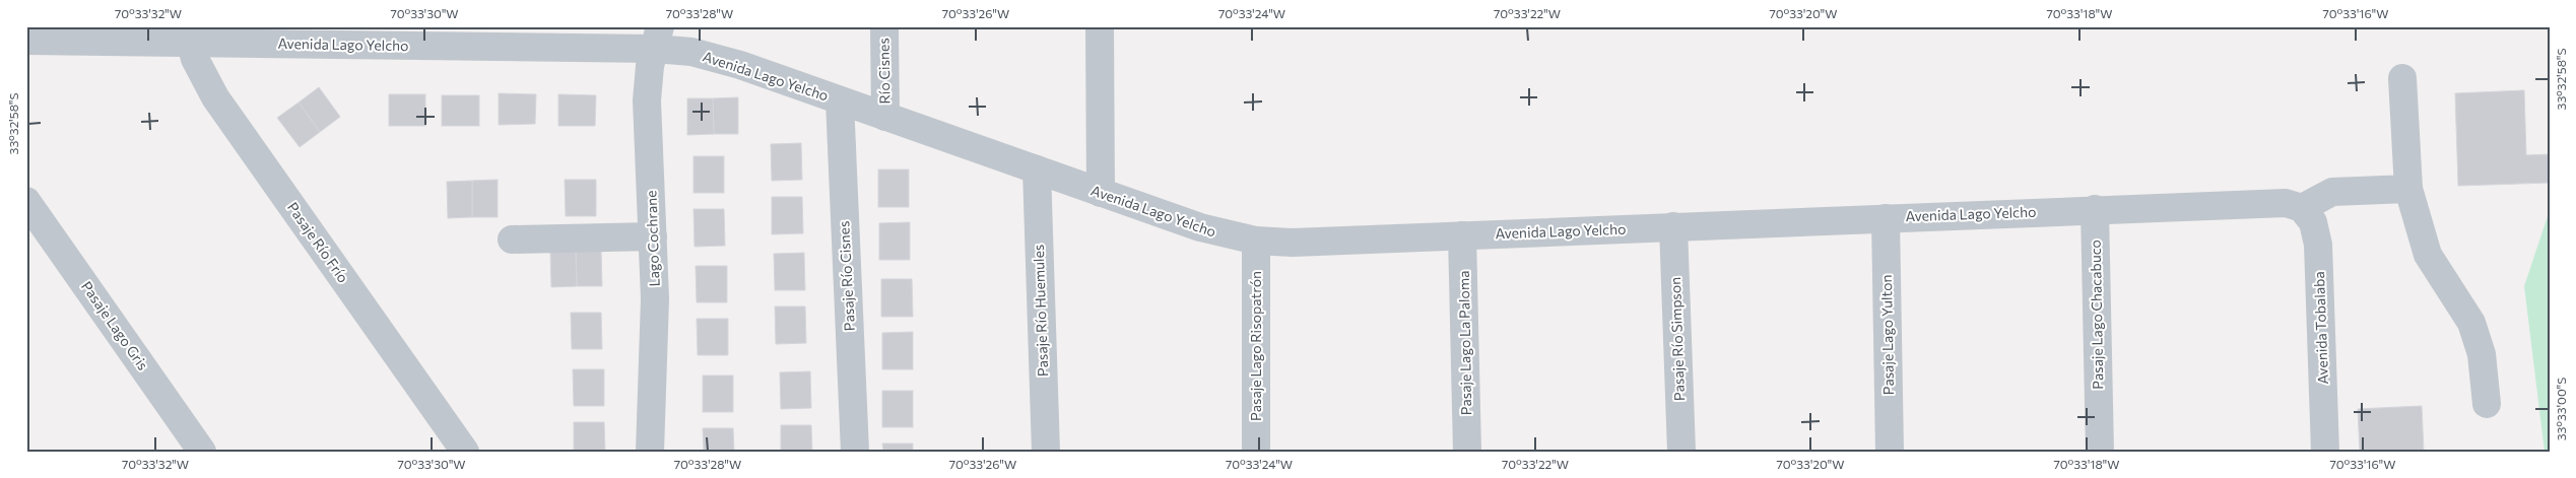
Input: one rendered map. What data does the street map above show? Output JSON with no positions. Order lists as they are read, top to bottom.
{
  "streets": {
    "street": [
      "Avenida Lago Yelcho",
      "Río Cisnes",
      "Lago Cochrane",
      "Pasaje Río Frío",
      "Pasaje Río Cisnes",
      "Pasaje Río Huemules",
      "Pasaje Lago Chacabuco",
      "Pasaje Lago Gris",
      "Avenida Tobalaba",
      "Pasaje Lago Yulton",
      "Pasaje Río Simpson",
      "Pasaje Lago La Paloma",
      "Pasaje Lago Risopatrón"
    ]
  },
  "crossings": [
    ["Avenida Lago Yelcho", "Río Cisnes"],
    ["Avenida Lago Yelcho", "Lago Cochrane"],
    ["Avenida Lago Yelcho", "Pasaje Río Frío"],
    ["Avenida Lago Yelcho", "Pasaje Río Cisnes"],
    ["Avenida Lago Yelcho", "Pasaje Río Huemules"],
    ["Avenida Lago Yelcho", "Pasaje Lago Chacabuco"],
    ["Avenida Lago Yelcho", "Avenida Tobalaba"],
    ["Avenida Lago Yelcho", "Pasaje Lago Yulton"],
    ["Avenida Lago Yelcho", "Pasaje Río Simpson"],
    ["Avenida Lago Yelcho", "Pasaje Lago La Paloma"],
    ["Avenida Lago Yelcho", "Pasaje Lago Risopatrón"]
  ],
  "coordinates": [
    "70°33'32\"W",
    "70°33'30\"W",
    "70°33'28\"W",
    "70°33'26\"W",
    "70°33'24\"W",
    "70°33'22\"W",
    "70°33'20\"W",
    "70°33'18\"W",
    "70°33'16\"W",
    "33°32'58\"S",
    "33°33'00\"S"
  ]
}
